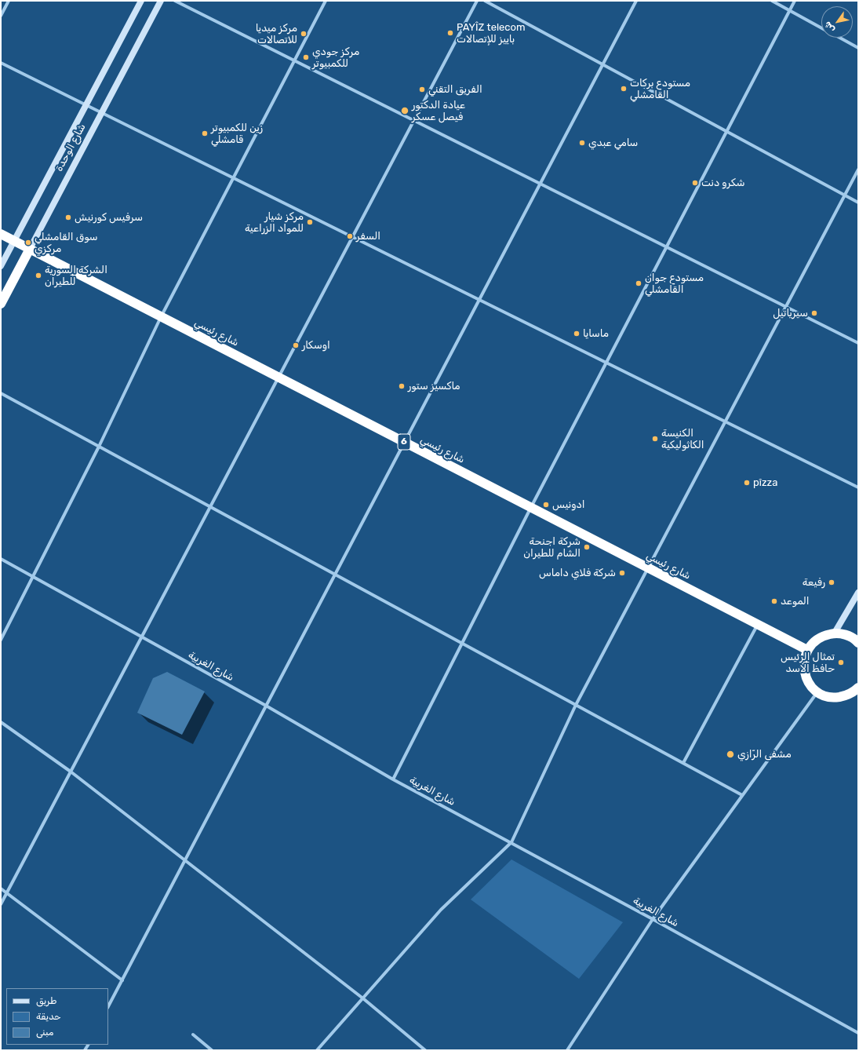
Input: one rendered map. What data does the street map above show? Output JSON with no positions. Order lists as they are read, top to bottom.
{
  "streets": {
    "highway": ["شارع الوحدة", "شارع رئيسي", "6"],
    "street": ["شارع الغربية"]
  },
  "crossings": [
    ["شارع الوحدة", "شارع رئيسي"]
  ],
  "places": [
    "PAYÎZ telecom باييز للإتصالات",
    "مركز ميديا للاتصالات",
    "مركز جودي للكمبيوتر",
    "مستودع بركات القامشلي",
    "الفريق التقني",
    "عيادة الدكتور فيصل عسكر",
    "زين للكمبيوتر قامشلي",
    "سامي عبدي",
    "شكرو دنت",
    "سرفيس كورنيش",
    "مركز شيار للمواد الزراعية",
    "السفر",
    "سوق القامشلي مركزي",
    "الشركة السورية للطيران",
    "مستودع جوان القامشلي",
    "سيرياتيل",
    "ماسايا",
    "اوسكار",
    "ماكسيز ستور",
    "الكنيسة الكاثوليكية",
    "pîzza",
    "ادونيس",
    "شركة اجنحة الشام للطيران",
    "شركة فلاي داماس",
    "رفيعة",
    "الموعد",
    "تمثال الرئيس حافظ الاسد",
    "مشفى الرّازي"
  ],
  "legend": ["طريق", "حديقة", "مبنى"],
  "north": "bottom left"
}
